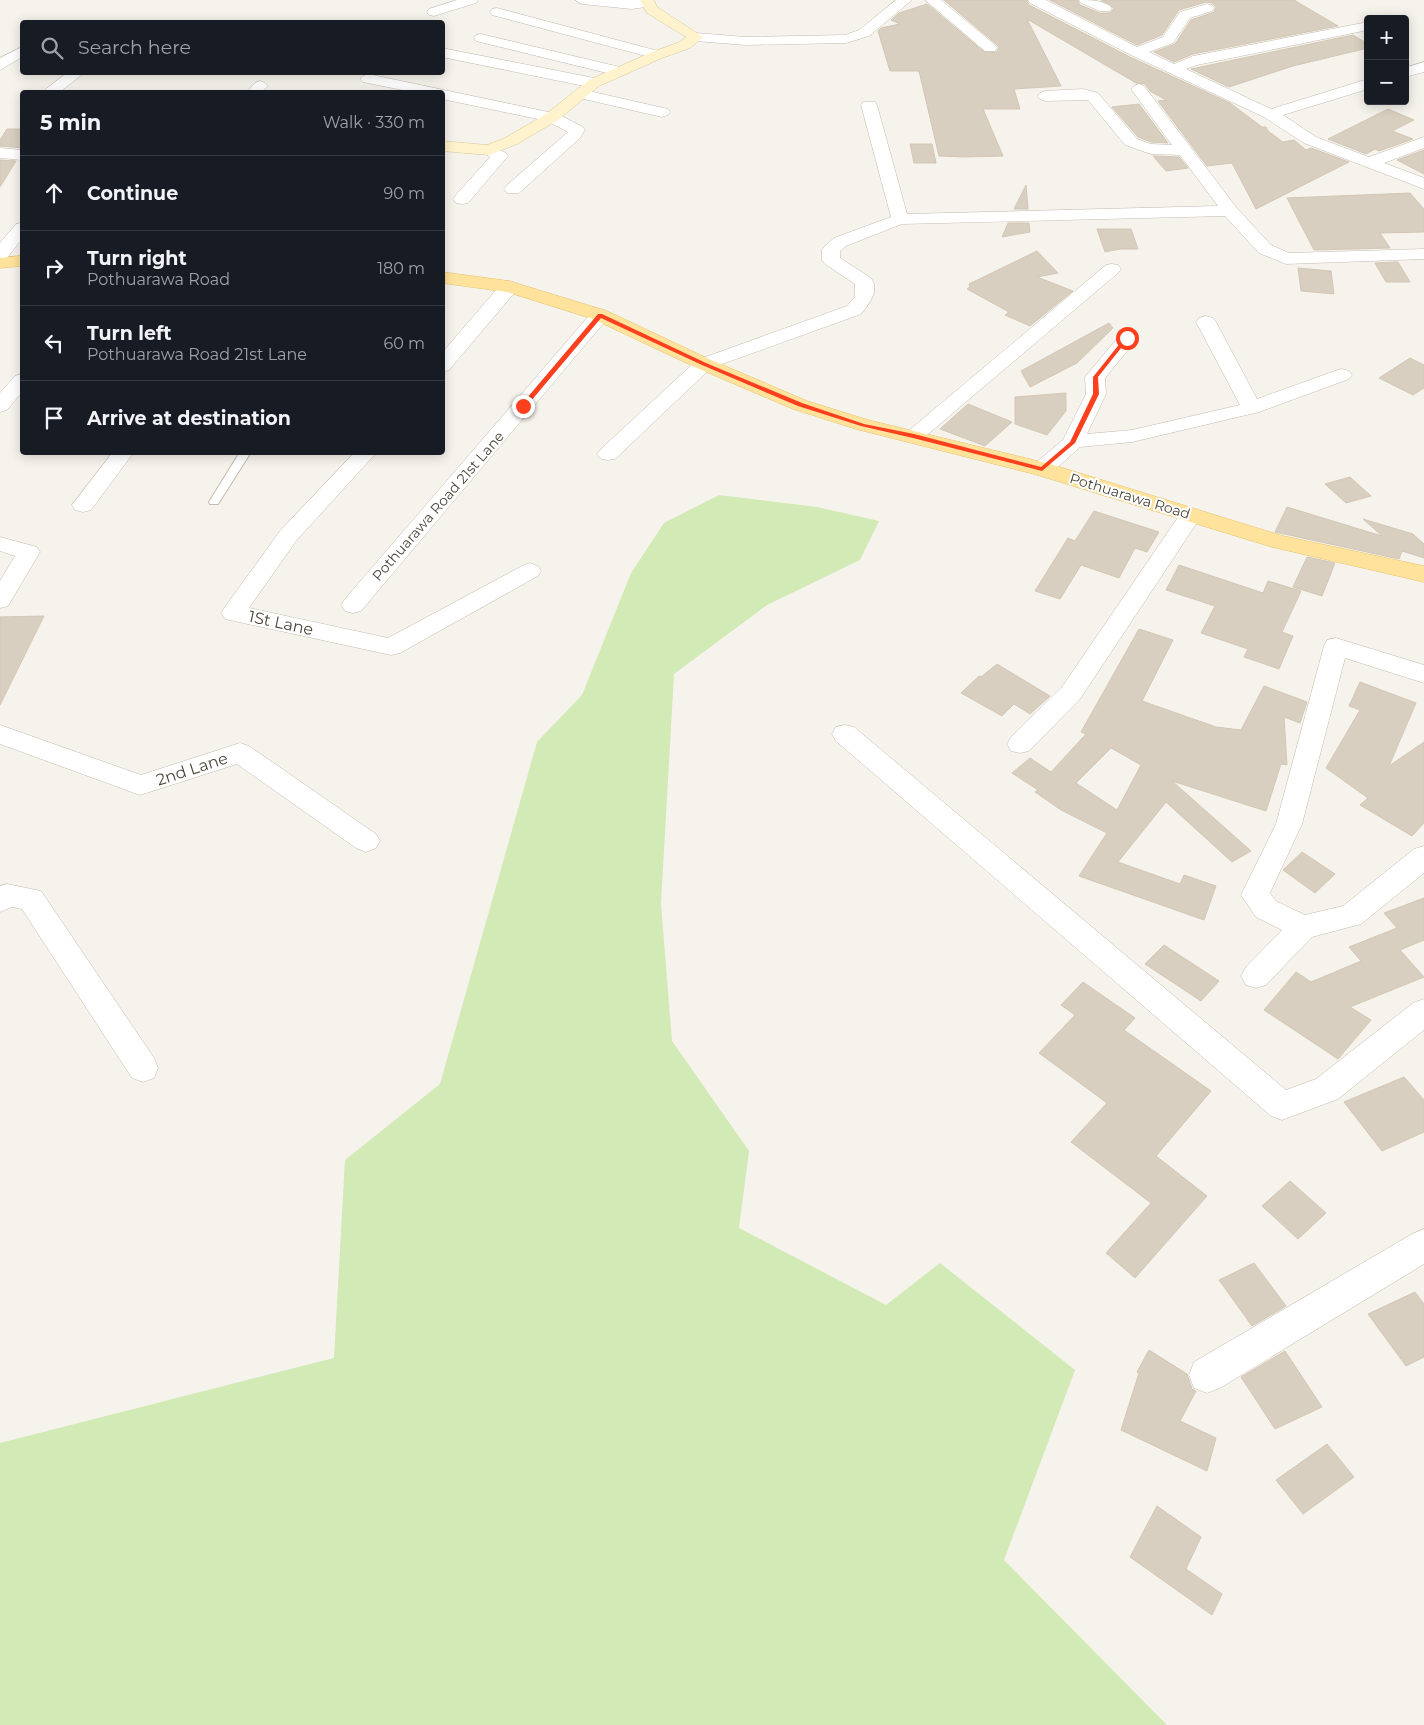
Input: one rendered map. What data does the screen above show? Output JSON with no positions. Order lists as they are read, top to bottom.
{
  "streets": {
    "main road": ["Pothuarawa Road"],
    "street": ["Pothuarawa Road 21st Lane", "1St Lane", "2nd Lane"]
  },
  "crossings": [
    ["Pothuarawa Road", "Pothuarawa Road 21st Lane"]
  ],
  "page": {
    "map_buttons": ["+", "−"],
    "search": "Search here",
    "heading": ["5 min", "Walk · 330 m"],
    "list": [
      ["Continue", "90 m"],
      ["Turn right", "Pothuarawa Road", "180 m"],
      ["Turn left", "Pothuarawa Road 21st Lane", "60 m"],
      "Arrive at destination"
    ]
  }
}
